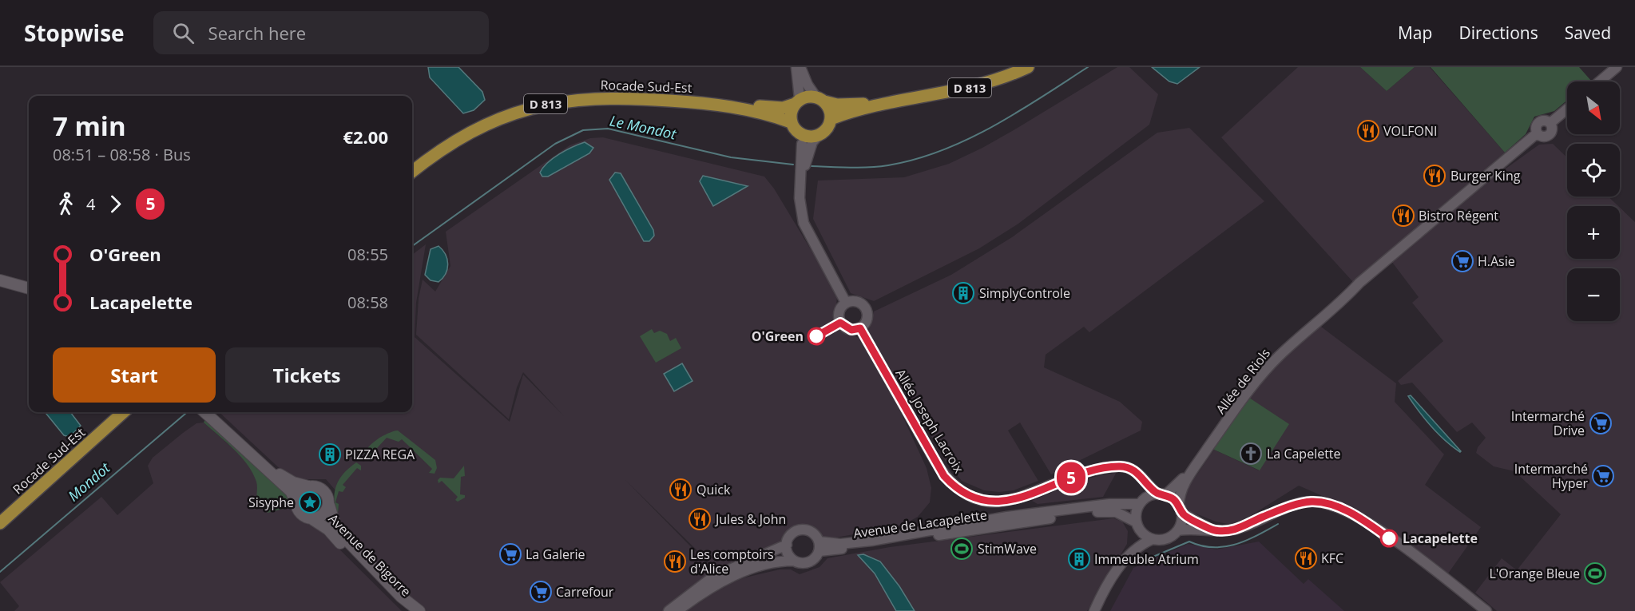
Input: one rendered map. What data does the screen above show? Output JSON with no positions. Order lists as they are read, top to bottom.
{
  "streets": {
    "main road": ["Rocade Sud-Est", "D 813", "Avenue de Bigorre"],
    "street": ["Allée de Riols", "Allée Joseph Lacroix", "Avenue de Lacapelette"]
  },
  "crossings": [
    ["Rocade Sud-Est", "D 813"],
    ["Allée de Riols", "Avenue de Lacapelette"]
  ],
  "water": ["Le Mondot", "Mondot"],
  "places": {
    "restaurant": [
      "VOLFONI",
      "Burger King",
      "Bistro Régent",
      "Quick",
      "Jules & John",
      "KFC",
      "Les comptoirs d'Alice"
    ],
    "supermarket": [
      "H.Asie",
      "Intermarché Drive",
      "Intermarché Hyper",
      "La Galerie",
      "Carrefour"
    ],
    "building": ["SimplyControle", "PIZZA REGA", "Immeuble Atrium"],
    "other": ["O'Green", "Lacapelette"],
    "church": ["La Capelette"],
    "place": ["Sisyphe"],
    "sports": ["StimWave", "L'Orange Bleue"]
  },
  "lines": ["bus line 5"],
  "north": "bottom right",
  "page": {
    "header": "Stopwise",
    "search": "Search here",
    "nav": ["Map", "Directions", "Saved"],
    "on_map": "5",
    "map_buttons": ["+", "−"],
    "heading": ["7 min", "08:51 – 08:58 · Bus", "€2.00"],
    "legs": ["4", "5"],
    "list": [
      {
        "name": "O'Green",
        "value": "08:55"
      },
      {
        "name": "Lacapelette",
        "value": "08:58"
      }
    ],
    "buttons": ["Start", "Tickets"]
  }
}
